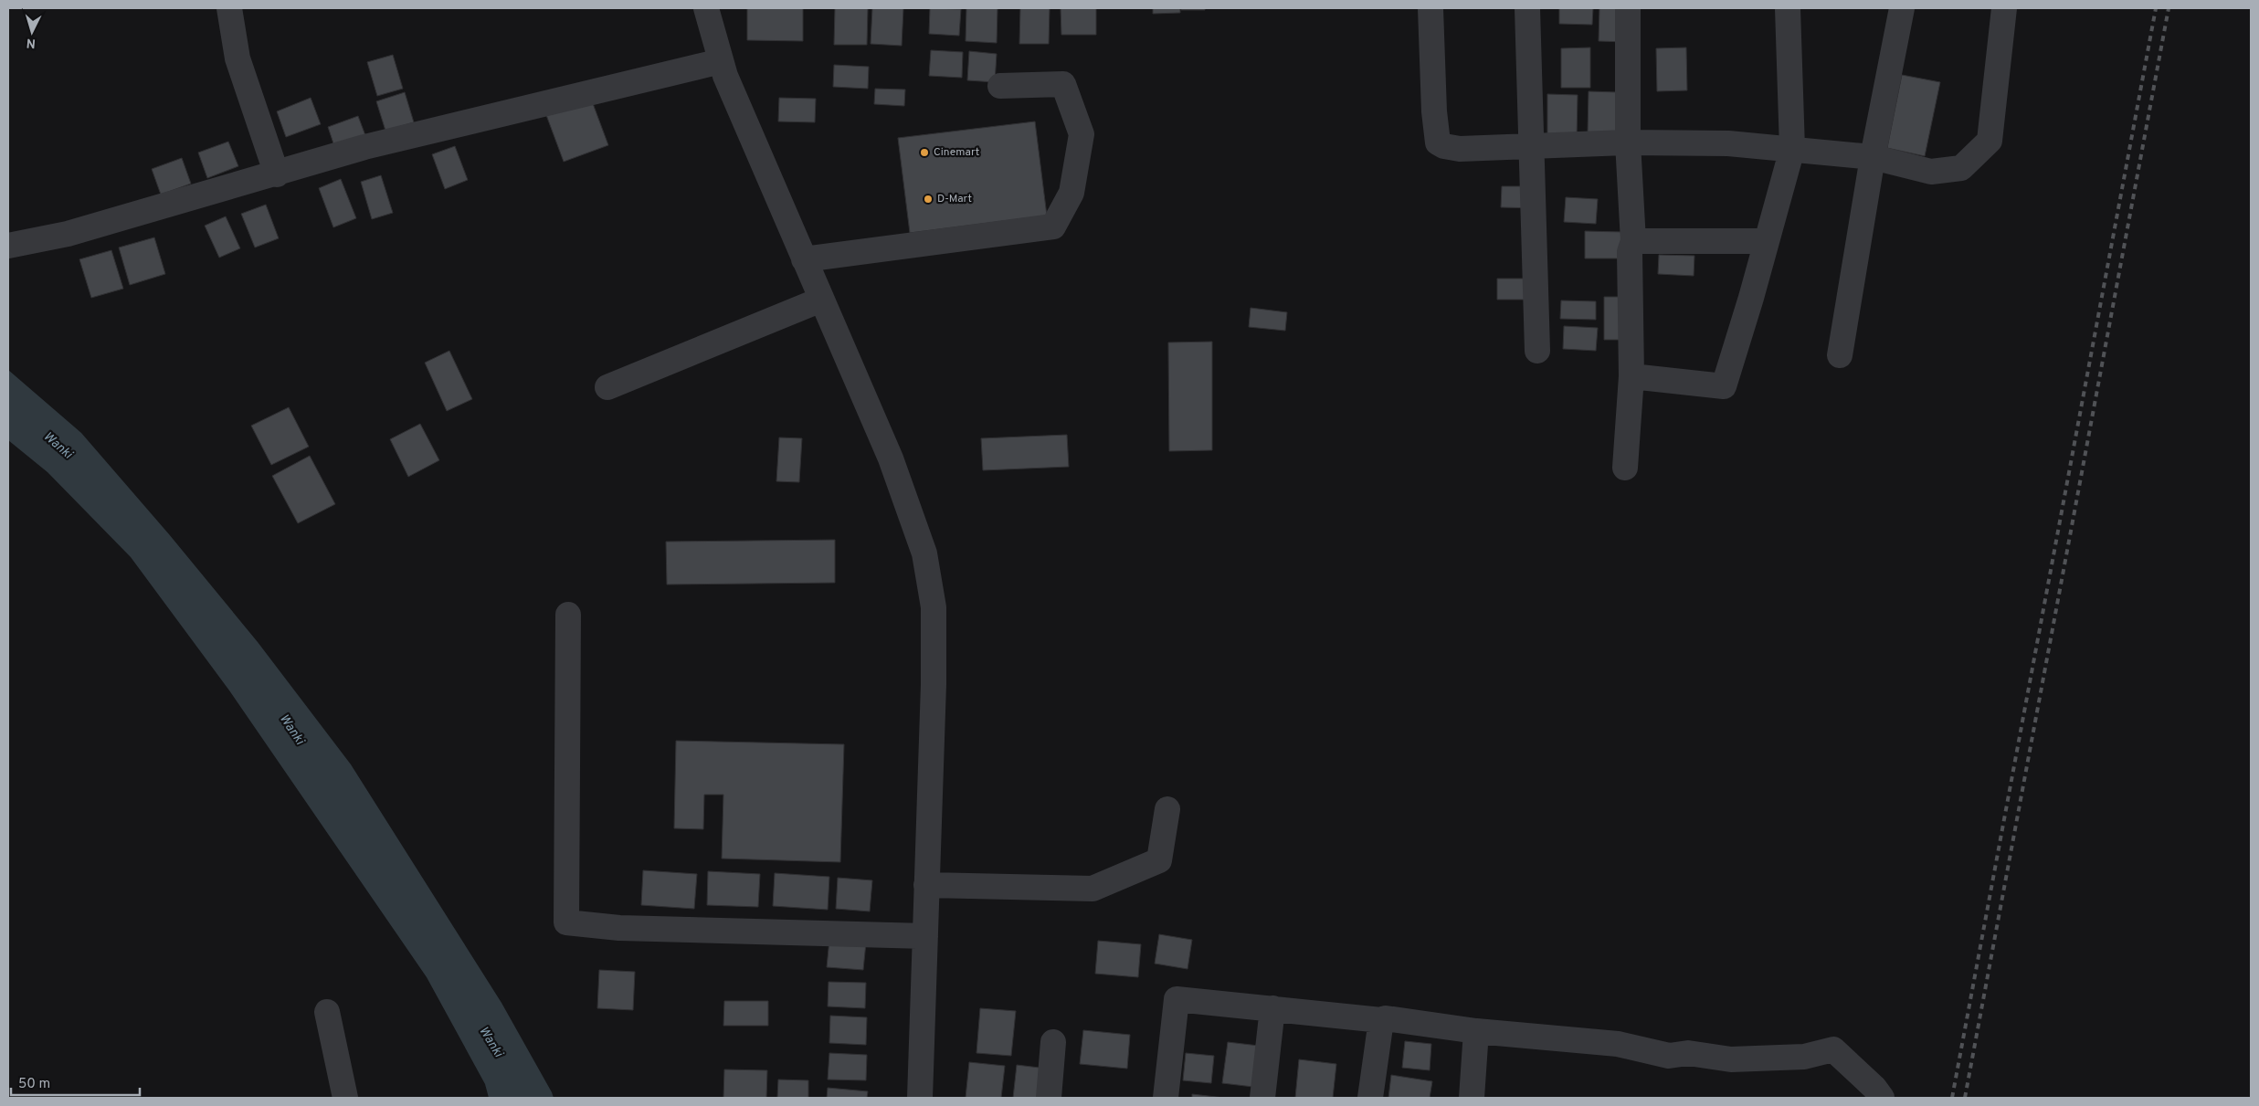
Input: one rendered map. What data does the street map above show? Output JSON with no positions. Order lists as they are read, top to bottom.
{
  "water": ["Wanki"],
  "places": ["Cinemart", "D-Mart"],
  "scale_bar": "50 m",
  "north": "bottom"
}
